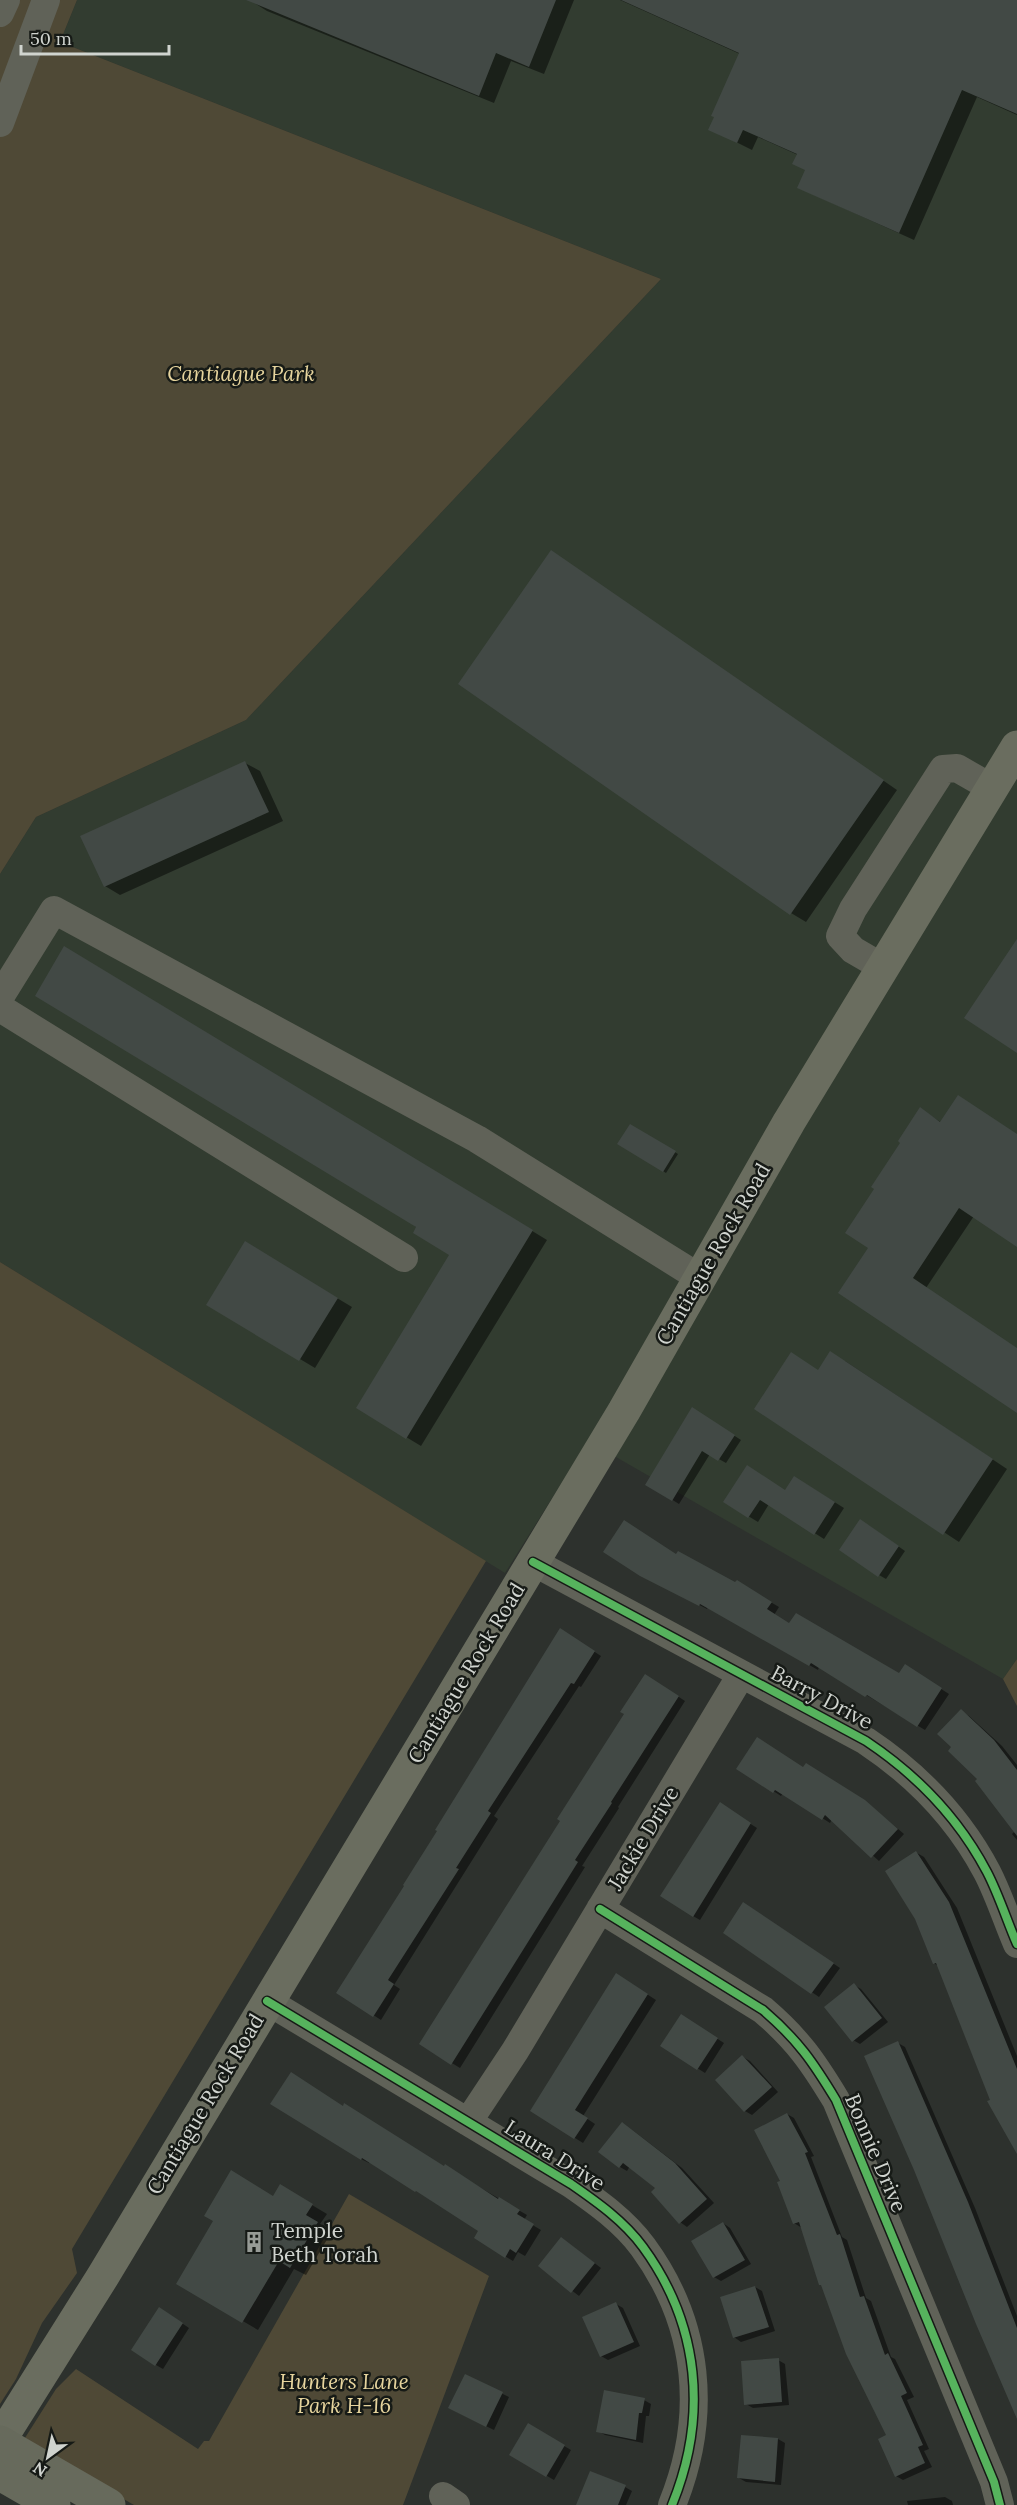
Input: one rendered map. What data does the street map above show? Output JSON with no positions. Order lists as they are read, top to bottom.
{
  "streets": {
    "main road": ["Cantiague Rock Road"],
    "street": [
      "Barry Drive",
      "Jackie Drive",
      "Bonnie Drive",
      "Laura Drive"
    ]
  },
  "crossings": [
    ["Cantiague Rock Road", "Barry Drive"],
    ["Cantiague Rock Road", "Laura Drive"],
    ["Barry Drive", "Jackie Drive"],
    ["Jackie Drive", "Bonnie Drive"],
    ["Jackie Drive", "Laura Drive"]
  ],
  "parks": ["Cantiague Park", "Hunters Lane Park H-16"],
  "places": {
    "building": ["Temple Beth Torah"]
  },
  "scale_bar": "50 m",
  "north": "bottom left"
}
